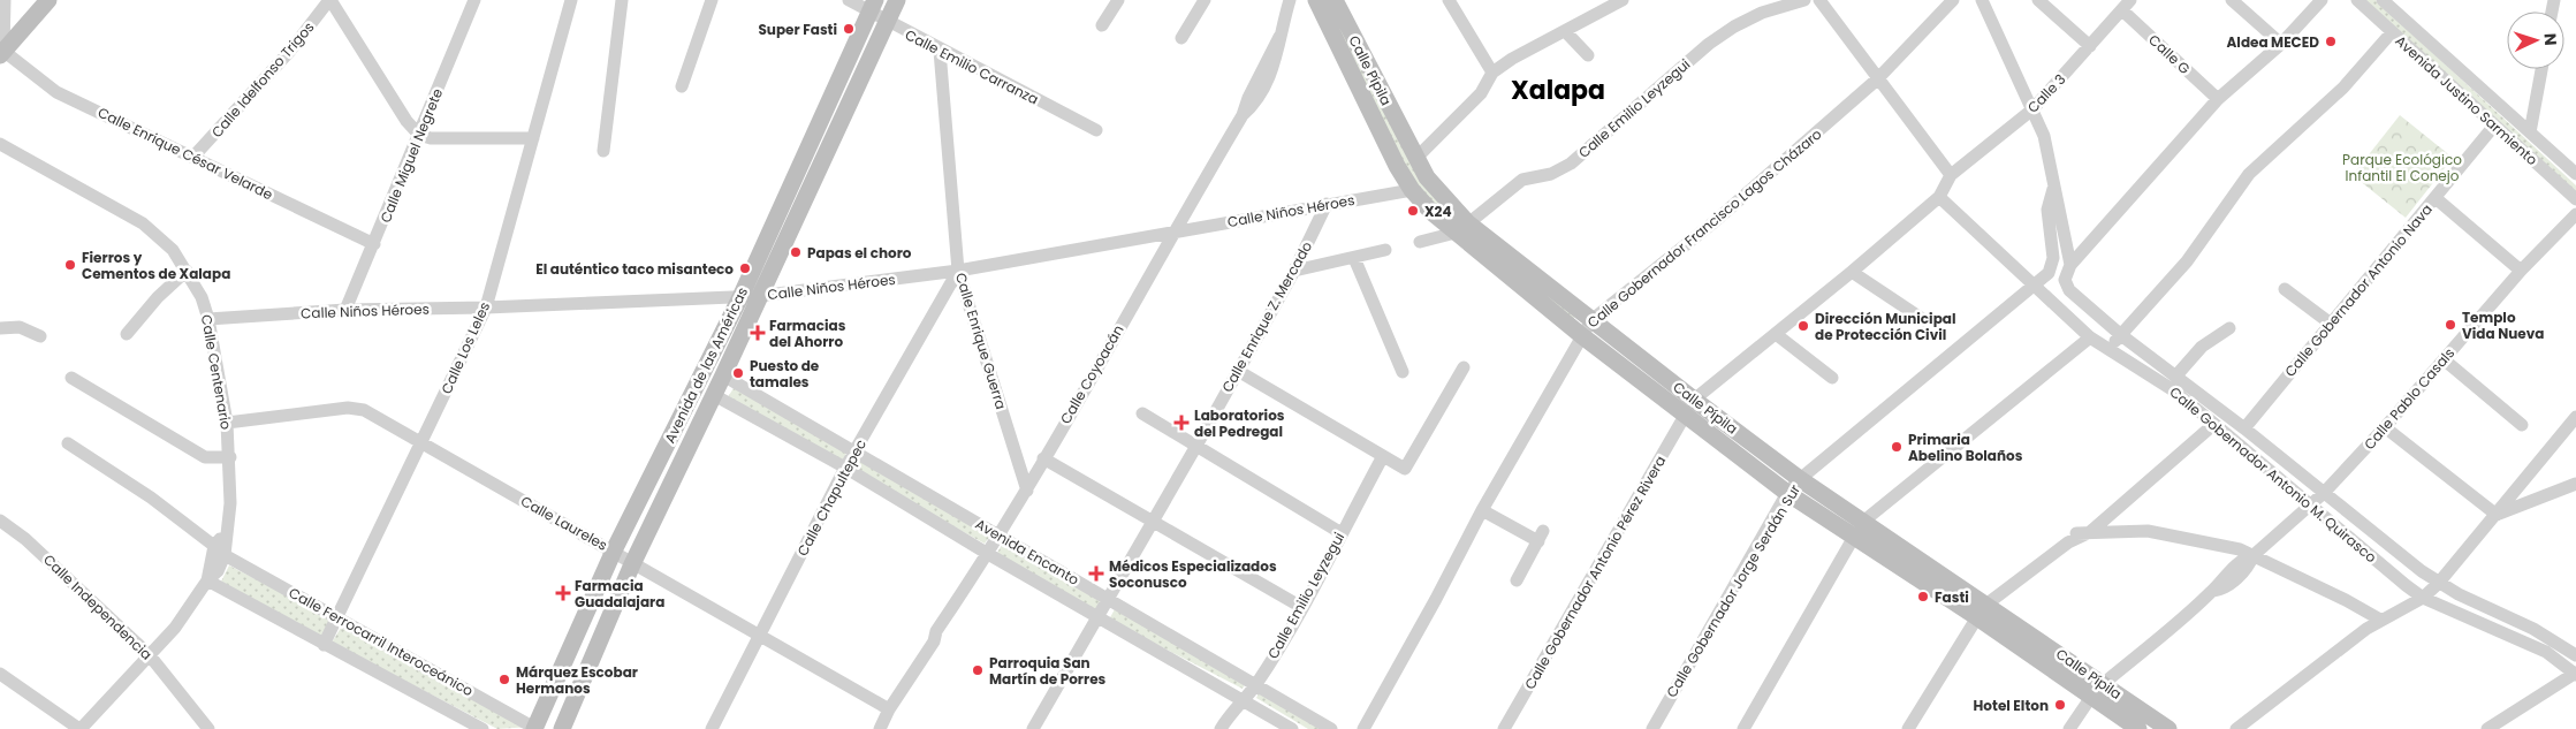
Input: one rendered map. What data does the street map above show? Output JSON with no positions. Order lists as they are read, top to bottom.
{
  "streets": {
    "main road": ["Calle Pípila", "Avenida de las Américas"],
    "street": [
      "Calle G",
      "Calle Emilio Carranza",
      "Calle Idelfonso Trigos",
      "Calle 3",
      "Avenida Justino Sarmiento",
      "Calle Emilio Leyzegui",
      "Calle Enrique César Velarde",
      "Calle Miguel Negrete",
      "Calle Niños Héroes",
      "Calle Gobernador Francisco Lagos Cházaro",
      "Calle Gobernador Antonio Nava",
      "Calle Enrique Z. Mercado",
      "Calle Enrique Guerra",
      "Calle Los Leles",
      "Calle Centenario",
      "Calle Coyoacán",
      "Calle Pablo Casals",
      "Calle Gobernador Antonio M. Quirasco",
      "Calle Chapultepec",
      "Calle Laureles",
      "Avenida Encanto",
      "Calle Gobernador Antonio Pérez Rivera",
      "Calle Gobernador Jorge Serdán Sur",
      "Calle Independencia",
      "Calle Ferrocarril Interoceánico"
    ]
  },
  "crossings": [
    ["Calle G", "Calle 3"],
    ["Calle Emilio Carranza", "Calle Enrique Guerra"],
    ["Calle Emilio Carranza", "Avenida de las Américas"],
    ["Calle Pípila", "Calle Emilio Leyzegui"],
    ["Calle Pípila", "Calle Niños Héroes"],
    ["Calle Pípila", "Calle Gobernador Francisco Lagos Cházaro"],
    ["Calle Pípila", "Calle Pablo Casals"],
    ["Calle Pípila", "Calle Gobernador Antonio Pérez Rivera"],
    ["Calle Pípila", "Calle Gobernador Jorge Serdán Sur"],
    ["Calle Idelfonso Trigos", "Calle Enrique César Velarde"],
    ["Calle 3", "Calle Gobernador Antonio M. Quirasco"],
    ["Avenida Justino Sarmiento", "Calle Gobernador Antonio Nava"],
    ["Calle Emilio Leyzegui", "Avenida Encanto"],
    ["Calle Enrique César Velarde", "Calle Miguel Negrete"],
    ["Calle Miguel Negrete", "Calle Niños Héroes"],
    ["Calle Niños Héroes", "Calle Enrique Z. Mercado"],
    ["Calle Niños Héroes", "Calle Enrique Guerra"],
    ["Calle Niños Héroes", "Calle Los Leles"],
    ["Calle Niños Héroes", "Avenida de las Américas"],
    ["Calle Niños Héroes", "Calle Centenario"],
    ["Calle Niños Héroes", "Calle Coyoacán"],
    ["Calle Niños Héroes", "Calle Chapultepec"],
    ["Calle Gobernador Antonio Nava", "Calle Gobernador Antonio M. Quirasco"],
    ["Calle Enrique Z. Mercado", "Avenida Encanto"],
    ["Calle Enrique Guerra", "Calle Coyoacán"],
    ["Calle Enrique Guerra", "Calle Chapultepec"],
    ["Calle Los Leles", "Calle Laureles"],
    ["Calle Los Leles", "Calle Ferrocarril Interoceánico"],
    ["Avenida de las Américas", "Calle Laureles"],
    ["Avenida de las Américas", "Avenida Encanto"],
    ["Avenida de las Américas", "Calle Ferrocarril Interoceánico"],
    ["Calle Centenario", "Calle Laureles"],
    ["Calle Centenario", "Calle Independencia"],
    ["Calle Centenario", "Calle Ferrocarril Interoceánico"],
    ["Calle Coyoacán", "Calle Laureles"],
    ["Calle Coyoacán", "Avenida Encanto"],
    ["Calle Pablo Casals", "Calle Gobernador Antonio M. Quirasco"],
    ["Calle Gobernador Antonio M. Quirasco", "Calle Gobernador Jorge Serdán Sur"],
    ["Calle Chapultepec", "Calle Laureles"],
    ["Calle Chapultepec", "Avenida Encanto"]
  ],
  "districts": ["Xalapa"],
  "parks": ["Parque Ecológico Infantil El Conejo"],
  "places": {
    "other": [
      "Super Fasti",
      "Aldea MECED",
      "X24",
      "Papas el choro",
      "Fierros y Cementos de Xalapa",
      "El auténtico taco misanteco",
      "Templo Vida Nueva",
      "Dirección Municipal de Protección Civil",
      "Puesto de tamales",
      "Primaria Abelino Bolaños",
      "Fasti",
      "Parroquia San Martín de Porres",
      "Márquez Escobar Hermanos",
      "Hotel Elton"
    ],
    "health": [
      "Farmacias del Ahorro",
      "Laboratorios del Pedregal",
      "Médicos Especializados Soconusco",
      "Farmacia Guadalajara"
    ]
  },
  "north": "right"
}
